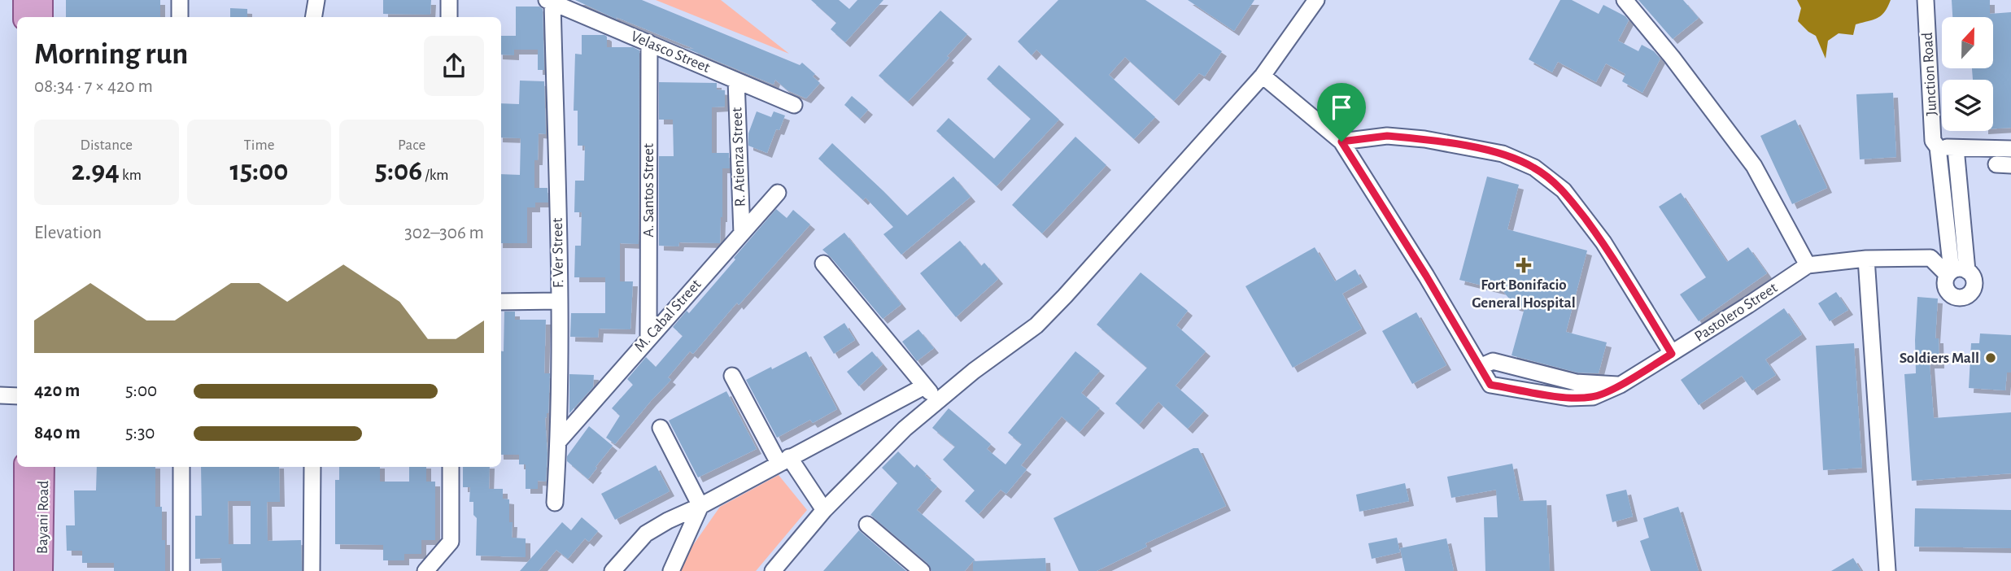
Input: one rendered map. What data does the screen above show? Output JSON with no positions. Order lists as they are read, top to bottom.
{
  "streets": {
    "main road": ["Bayani Road"],
    "street": [
      "Velasco Street",
      "Junction Road",
      "R. Atienza Street",
      "A. Santos Street",
      "F. Ver Street",
      "Pastolero Street",
      "M. Cabal Street"
    ]
  },
  "crossings": [
    ["Velasco Street", "R. Atienza Street"],
    ["Velasco Street", "A. Santos Street"],
    ["Velasco Street", "F. Ver Street"],
    ["Junction Road", "Pastolero Street"],
    ["R. Atienza Street", "M. Cabal Street"],
    ["A. Santos Street", "M. Cabal Street"],
    ["F. Ver Street", "M. Cabal Street"]
  ],
  "places": {
    "health": ["Fort Bonifacio General Hospital"],
    "other": ["Soldiers Mall"]
  },
  "north": "top",
  "page": {
    "heading": ["Morning run", "08:34 · 7 × 420 m"],
    "stats": [
      ["Distance", "2.94 km"],
      ["Time", "15:00"],
      ["Pace", "5:06 /km"]
    ],
    "chart": ["Elevation", "302–306 m"],
    "list": [
      {
        "name": "420 m",
        "note": "5:00"
      },
      {
        "name": "840 m",
        "note": "5:30"
      }
    ]
  }
}
